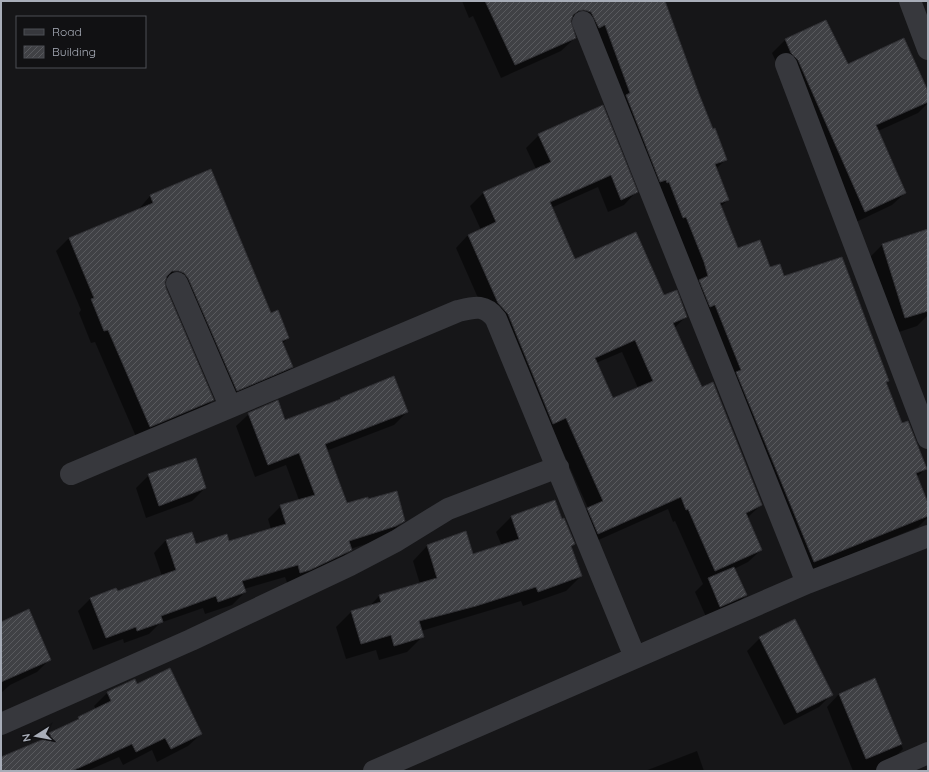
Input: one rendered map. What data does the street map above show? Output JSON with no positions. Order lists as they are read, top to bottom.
{
  "legend": ["Road", "Building"],
  "north": "left"
}
